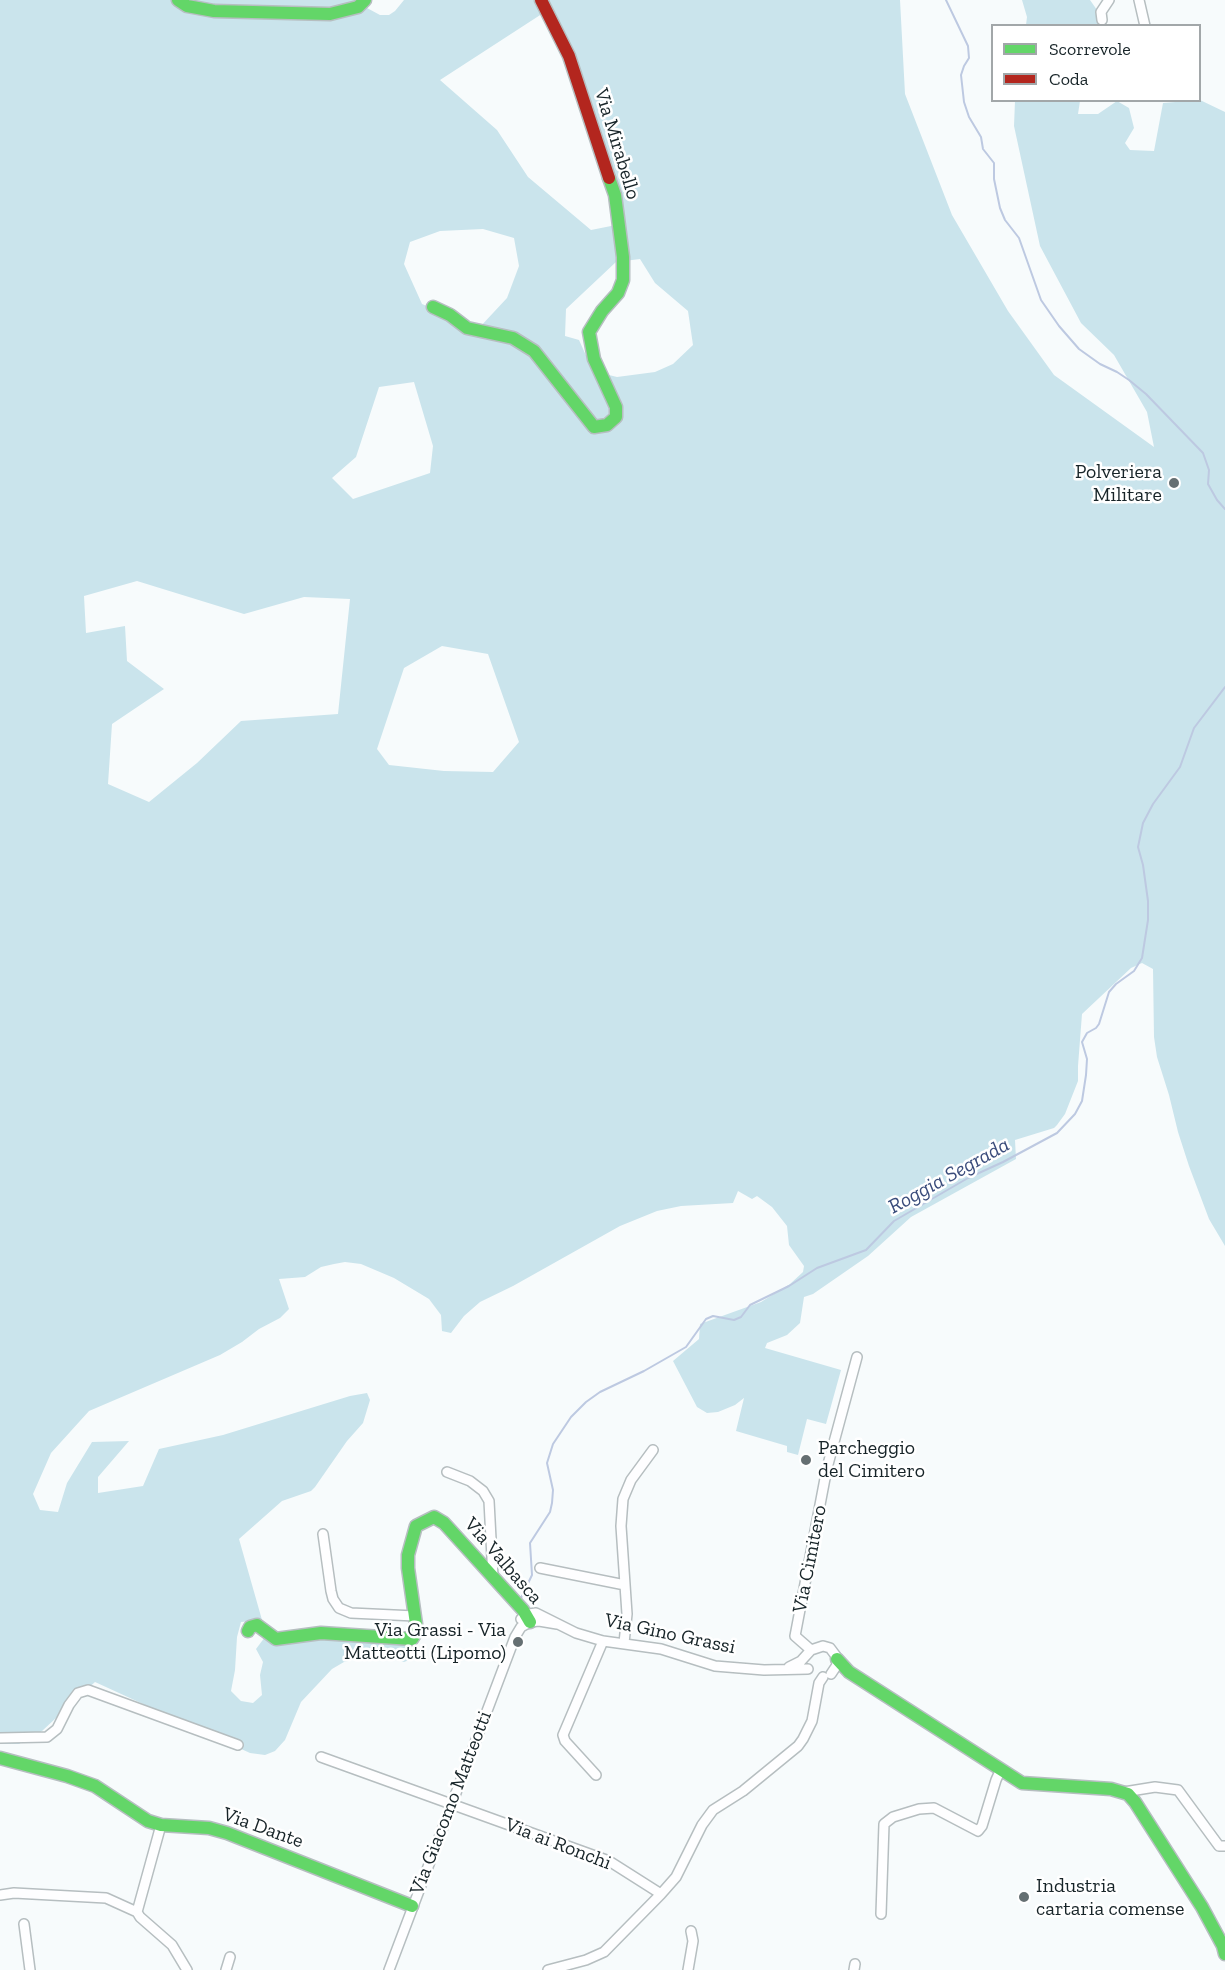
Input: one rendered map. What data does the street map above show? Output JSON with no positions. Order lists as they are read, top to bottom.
{
  "streets": {
    "street": [
      "Via Mirabello",
      "Via Cimitero",
      "Via Valbasca",
      "Via Gino Grassi",
      "Via Giacomo Matteotti",
      "Via Dante",
      "Via ai Ronchi"
    ]
  },
  "crossings": [
    ["Via Cimitero", "Via Gino Grassi"],
    ["Via Valbasca", "Via Gino Grassi"],
    ["Via Valbasca", "Via Giacomo Matteotti"],
    ["Via Gino Grassi", "Via Giacomo Matteotti"],
    ["Via Giacomo Matteotti", "Via Dante"],
    ["Via Giacomo Matteotti", "Via ai Ronchi"]
  ],
  "water": ["Roggia Segrada"],
  "places": [
    "Polveriera Militare",
    "Parcheggio del Cimitero",
    "Via Grassi - Via Matteotti (Lipomo)",
    "Industria cartaria comense"
  ],
  "legend": ["Scorrevole", "Coda"]
}
